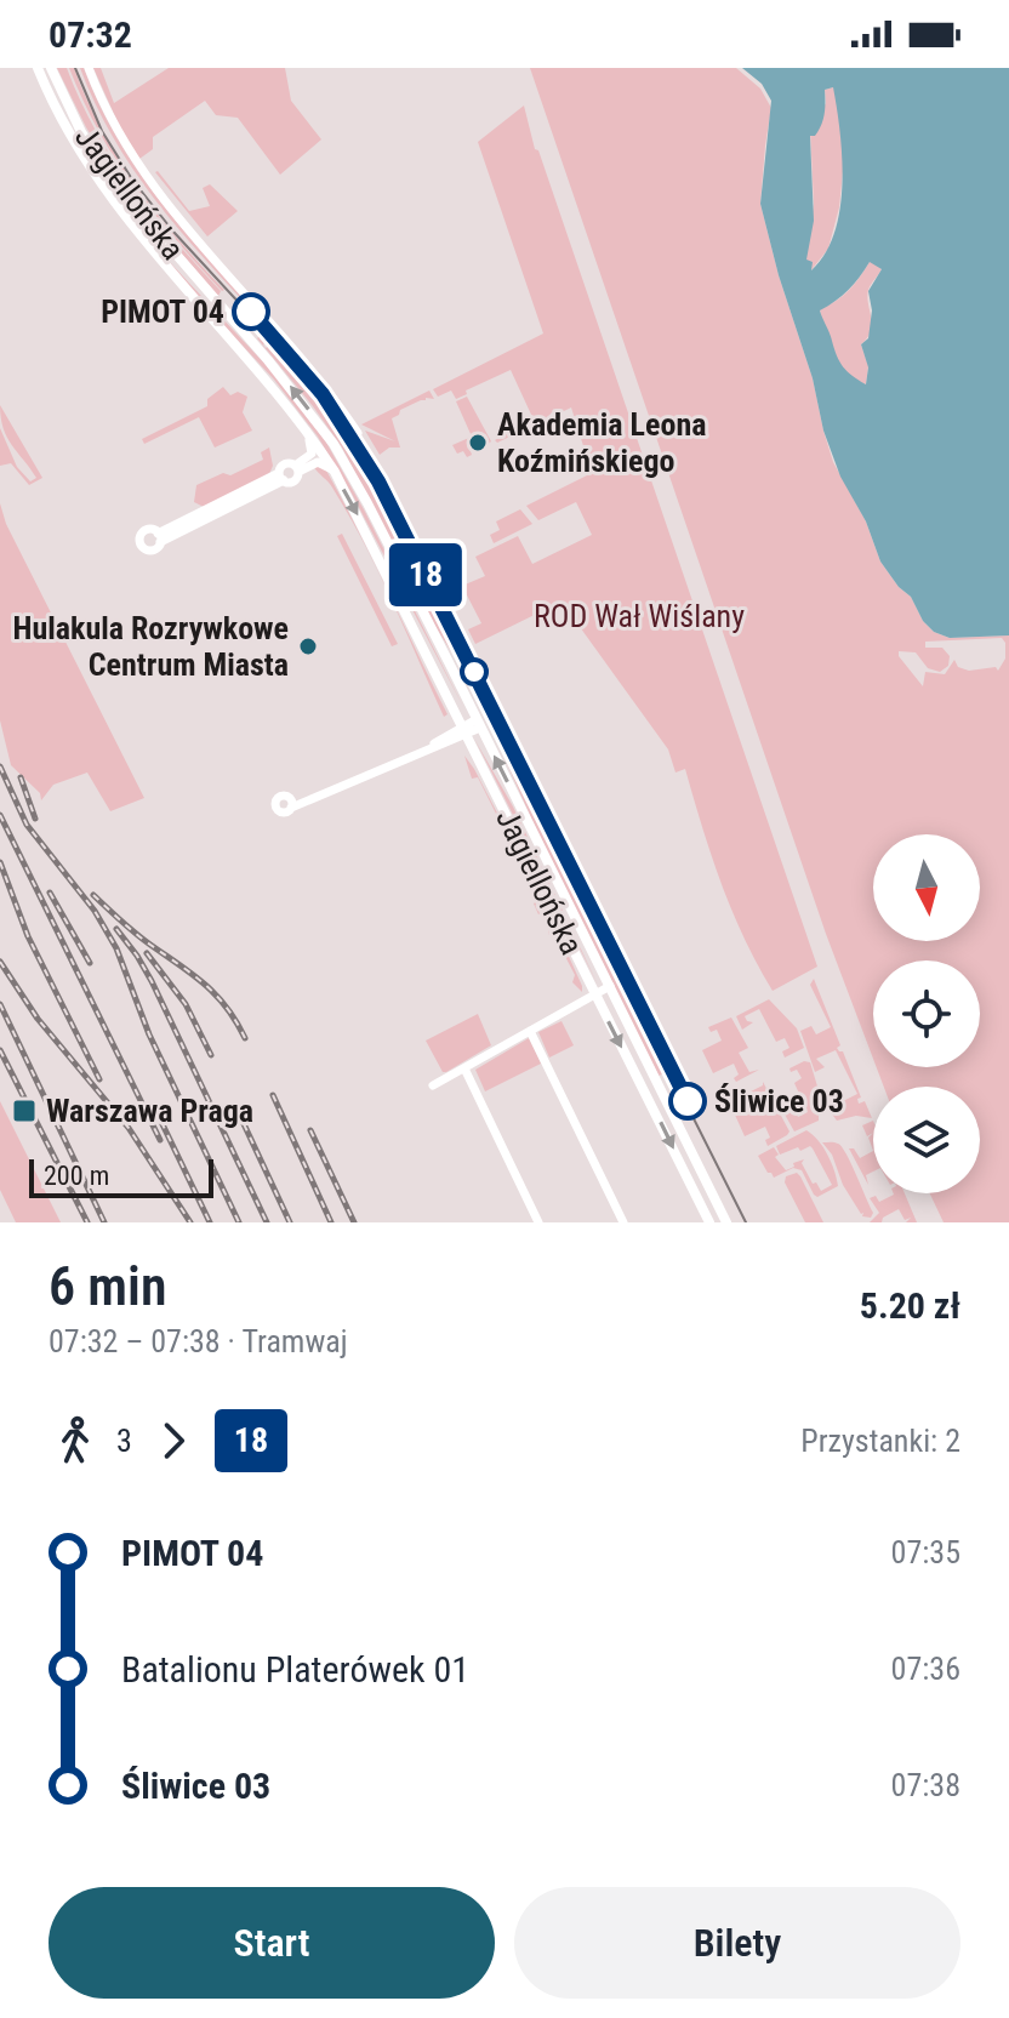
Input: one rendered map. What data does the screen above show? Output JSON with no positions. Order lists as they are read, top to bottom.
{
  "streets": {
    "main road": ["Jagiellońska"]
  },
  "parks": ["ROD Wał Wiślany"],
  "places": {
    "other": [
      "PIMOT 04",
      "Akademia Leona Koźmińskiego",
      "Hulakula Rozrywkowe Centrum Miasta",
      "Śliwice 03"
    ],
    "transit": ["Warszawa Praga"]
  },
  "lines": ["tram line 18"],
  "scale_bar": "200 m",
  "north": "bottom",
  "page": {
    "status": "07:32",
    "on_map": "18",
    "scale": "200 m",
    "heading": ["6 min", "07:32 – 07:38 · Tramwaj", "5.20 zł"],
    "legs": ["3", "18", "Przystanki: 2"],
    "list": [
      {
        "name": "PIMOT 04",
        "value": "07:35"
      },
      {
        "name": "Batalionu Platerówek 01",
        "value": "07:36"
      },
      {
        "name": "Śliwice 03",
        "value": "07:38"
      }
    ],
    "buttons": ["Start", "Bilety"]
  }
}
